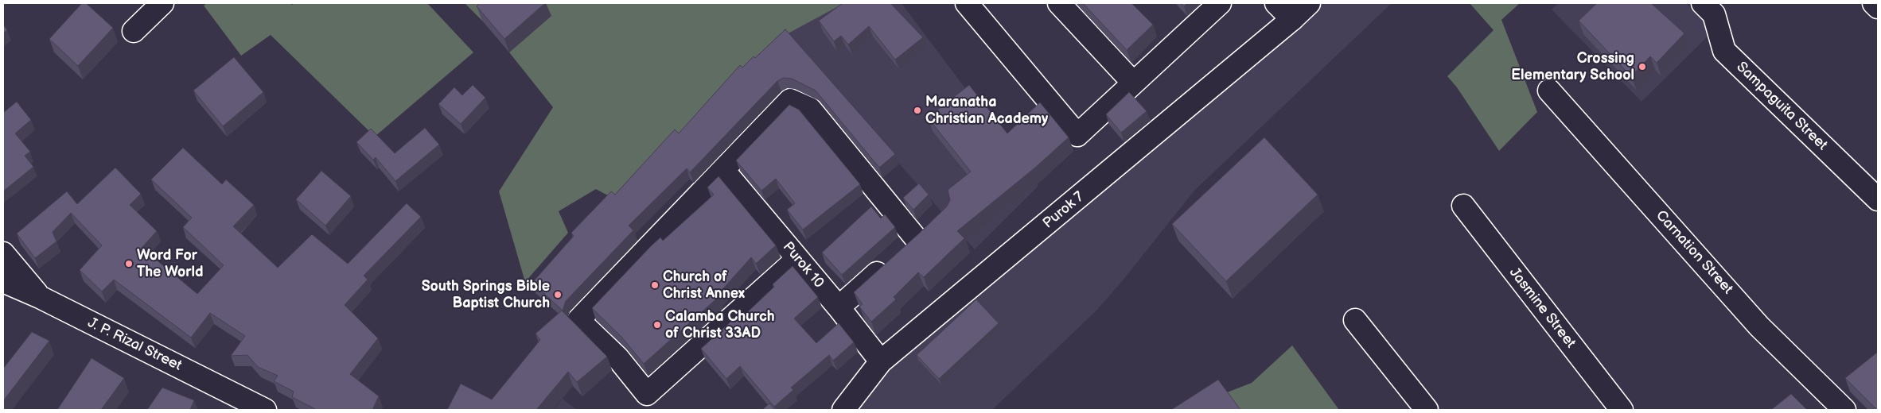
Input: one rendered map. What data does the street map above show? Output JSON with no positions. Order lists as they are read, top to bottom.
{
  "streets": {
    "street": [
      "Sampaguita Street",
      "Purok 7",
      "Carnation Street",
      "Purok 10",
      "Jasmine Street",
      "J. P. Rizal Street"
    ]
  },
  "crossings": [
    ["Purok 7", "Purok 10"]
  ],
  "places": [
    "Crossing Elementary School",
    "Maranatha Christian Academy",
    "Word For The World",
    "Church of Christ Annex",
    "South Springs Bible Baptist Church",
    "Calamba Church of Christ 33AD"
  ]
}
